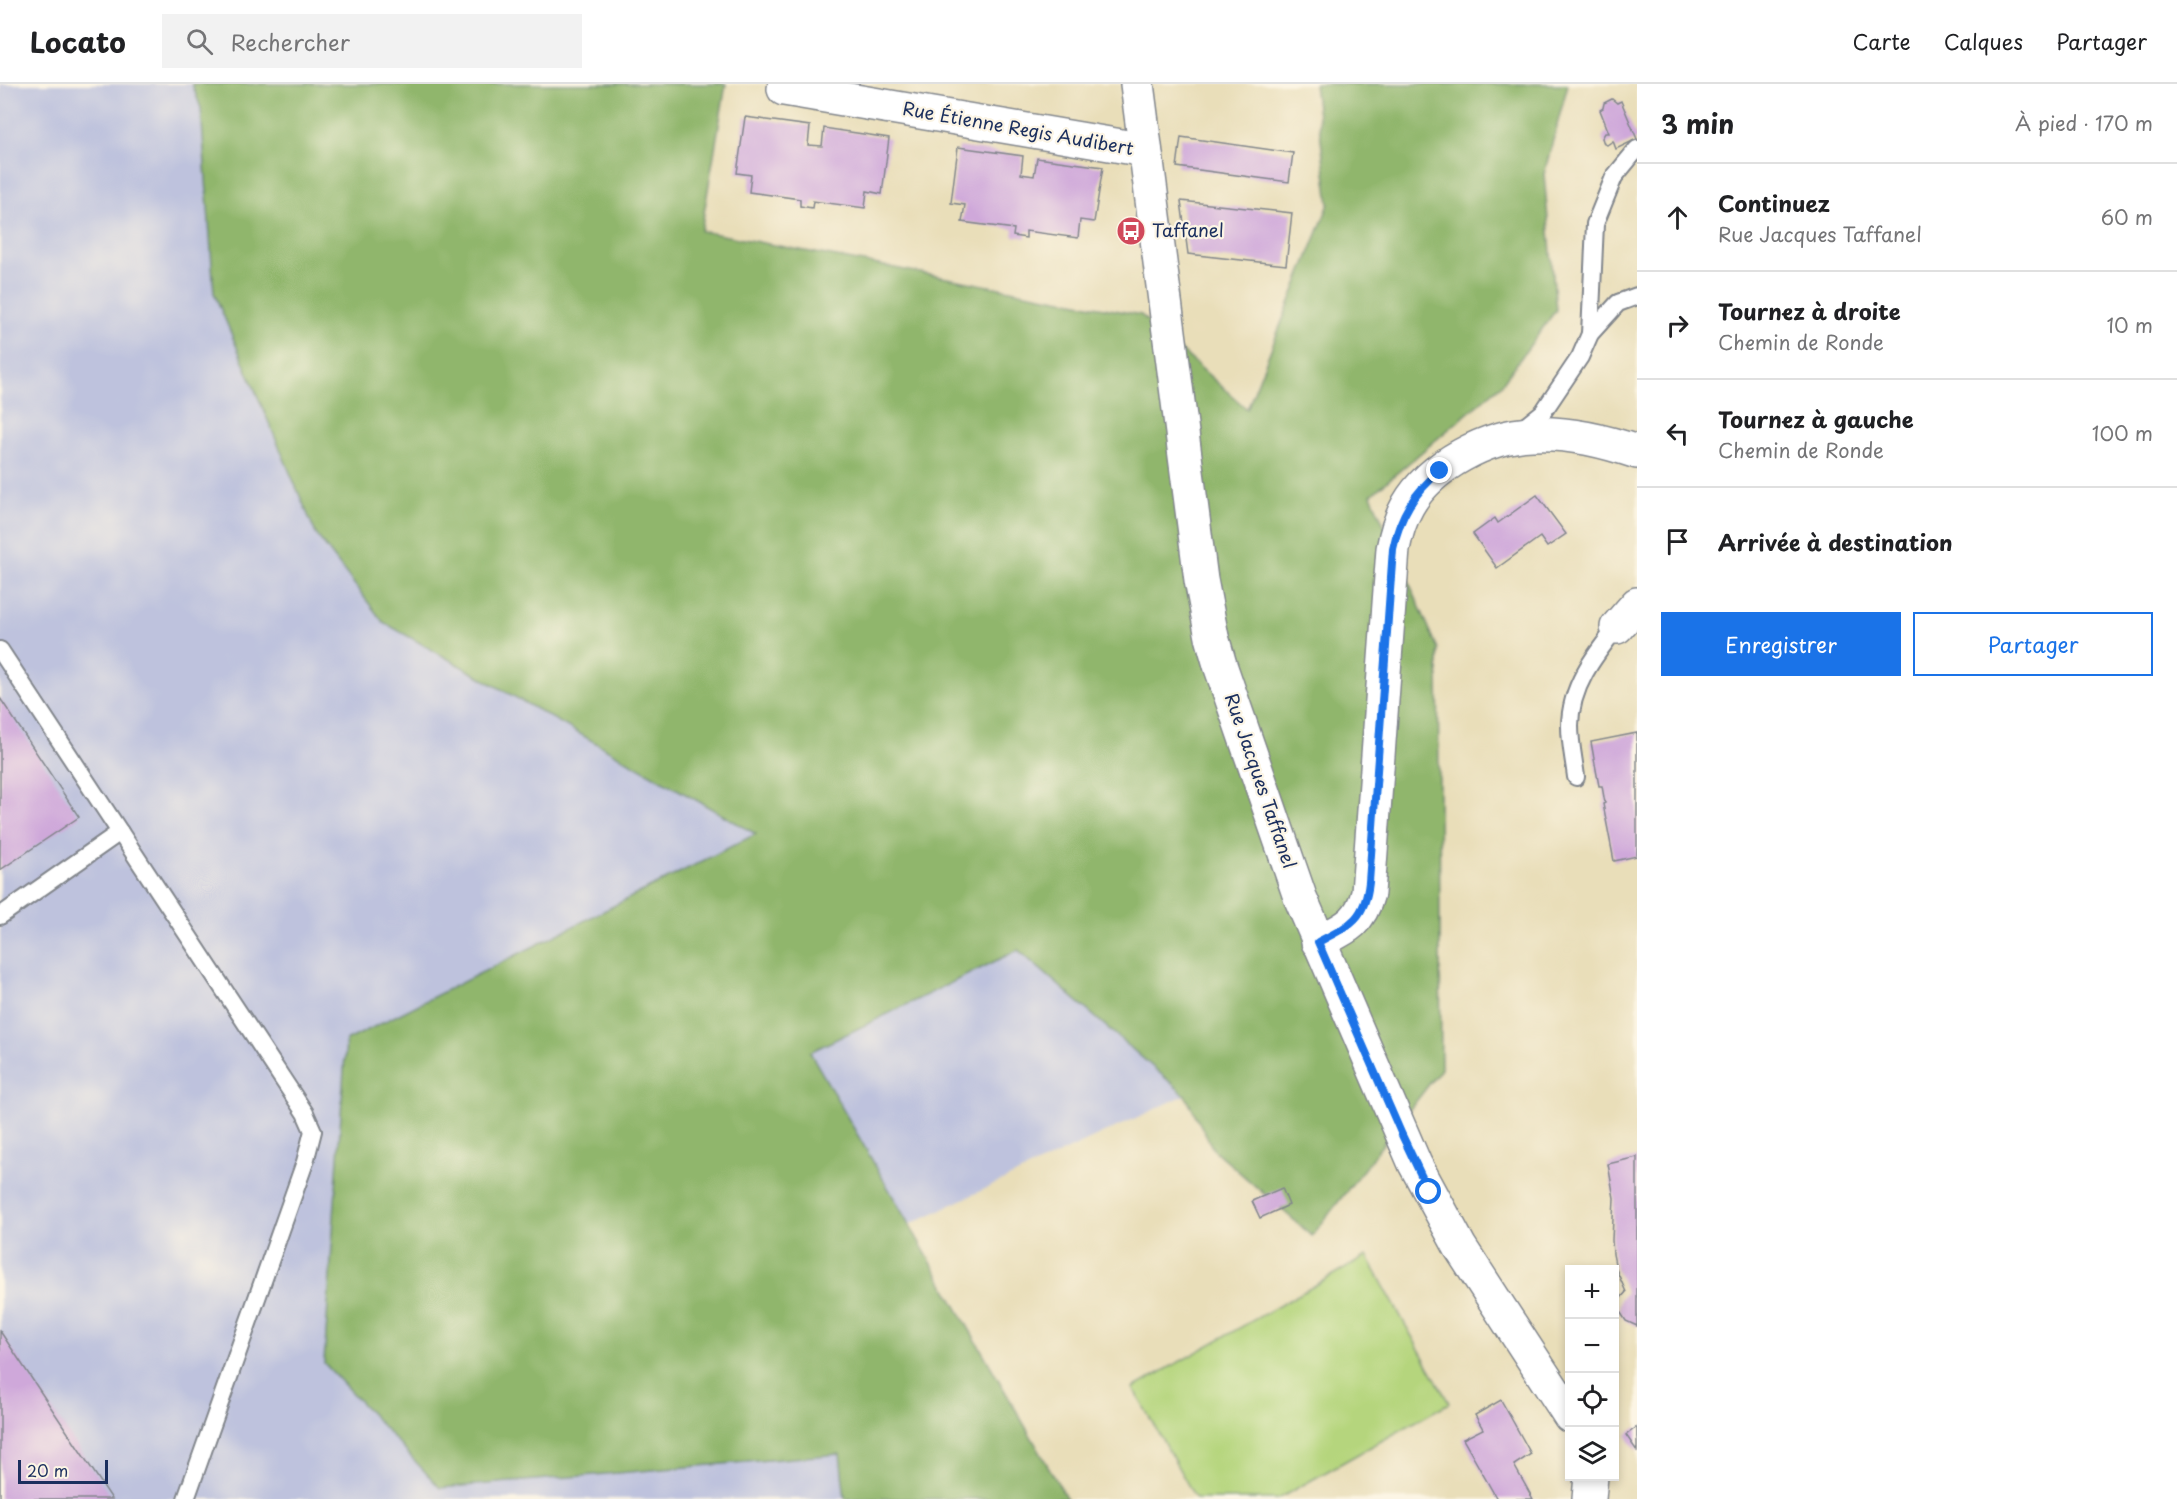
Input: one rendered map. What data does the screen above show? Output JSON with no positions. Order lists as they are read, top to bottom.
{
  "streets": {
    "street": ["Rue Étienne Regis Audibert", "Rue Jacques Taffanel"]
  },
  "crossings": [
    ["Rue Étienne Regis Audibert", "Rue Jacques Taffanel"]
  ],
  "places": {
    "bus stop": ["Taffanel"]
  },
  "scale_bar": "20 m",
  "page": {
    "header": "Locato",
    "search": "Rechercher",
    "nav": ["Carte", "Calques", "Partager"],
    "heading": ["3 min", "À pied · 170 m"],
    "list": [
      ["Continuez", "Rue Jacques Taffanel", "60 m"],
      ["Tournez à droite", "Chemin de Ronde", "10 m"],
      ["Tournez à gauche", "Chemin de Ronde", "100 m"],
      "Arrivée à destination"
    ],
    "buttons": ["Enregistrer", "Partager"],
    "map_buttons": ["+", "−"],
    "scale": "20 m"
  }
}
